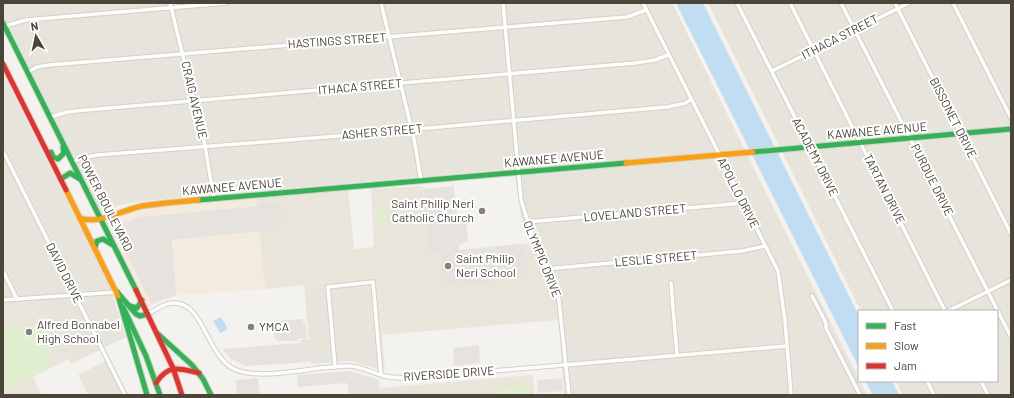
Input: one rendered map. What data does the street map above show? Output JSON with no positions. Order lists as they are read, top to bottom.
{
  "streets": {
    "main road": ["KAWANEE AVENUE", "POWER BOULEVARD"],
    "street": [
      "ITHACA STREET",
      "HASTINGS STREET",
      "CRAIG AVENUE",
      "BISSONET DRIVE",
      "ASHER STREET",
      "ACADEMY DRIVE",
      "PURDUE DRIVE",
      "TARTAN DRIVE",
      "APOLLO DRIVE",
      "LOVELAND STREET",
      "OLYMPIC DRIVE",
      "LESLIE STREET",
      "DAVID DRIVE",
      "RIVERSIDE DRIVE"
    ]
  },
  "crossings": [
    ["ITHACA STREET", "CRAIG AVENUE"],
    ["ITHACA STREET", "BISSONET DRIVE"],
    ["ITHACA STREET", "ACADEMY DRIVE"],
    ["ITHACA STREET", "PURDUE DRIVE"],
    ["ITHACA STREET", "TARTAN DRIVE"],
    ["ITHACA STREET", "APOLLO DRIVE"],
    ["ITHACA STREET", "POWER BOULEVARD"],
    ["ITHACA STREET", "OLYMPIC DRIVE"],
    ["HASTINGS STREET", "CRAIG AVENUE"],
    ["HASTINGS STREET", "APOLLO DRIVE"],
    ["HASTINGS STREET", "POWER BOULEVARD"],
    ["HASTINGS STREET", "OLYMPIC DRIVE"],
    ["CRAIG AVENUE", "KAWANEE AVENUE"],
    ["CRAIG AVENUE", "ASHER STREET"],
    ["BISSONET DRIVE", "KAWANEE AVENUE"],
    ["KAWANEE AVENUE", "ACADEMY DRIVE"],
    ["KAWANEE AVENUE", "PURDUE DRIVE"],
    ["KAWANEE AVENUE", "TARTAN DRIVE"],
    ["KAWANEE AVENUE", "APOLLO DRIVE"],
    ["KAWANEE AVENUE", "POWER BOULEVARD"],
    ["KAWANEE AVENUE", "OLYMPIC DRIVE"],
    ["ASHER STREET", "APOLLO DRIVE"],
    ["ASHER STREET", "POWER BOULEVARD"],
    ["ASHER STREET", "OLYMPIC DRIVE"],
    ["APOLLO DRIVE", "LOVELAND STREET"],
    ["APOLLO DRIVE", "LESLIE STREET"],
    ["APOLLO DRIVE", "RIVERSIDE DRIVE"],
    ["POWER BOULEVARD", "RIVERSIDE DRIVE"],
    ["LOVELAND STREET", "OLYMPIC DRIVE"],
    ["OLYMPIC DRIVE", "LESLIE STREET"],
    ["OLYMPIC DRIVE", "RIVERSIDE DRIVE"]
  ],
  "places": [
    "Saint Philip Neri Catholic Church",
    "Saint Philip Neri School",
    "YMCA",
    "Alfred Bonnabel High School"
  ],
  "legend": ["Fast", "Slow", "Jam"],
  "north": "top"
}
